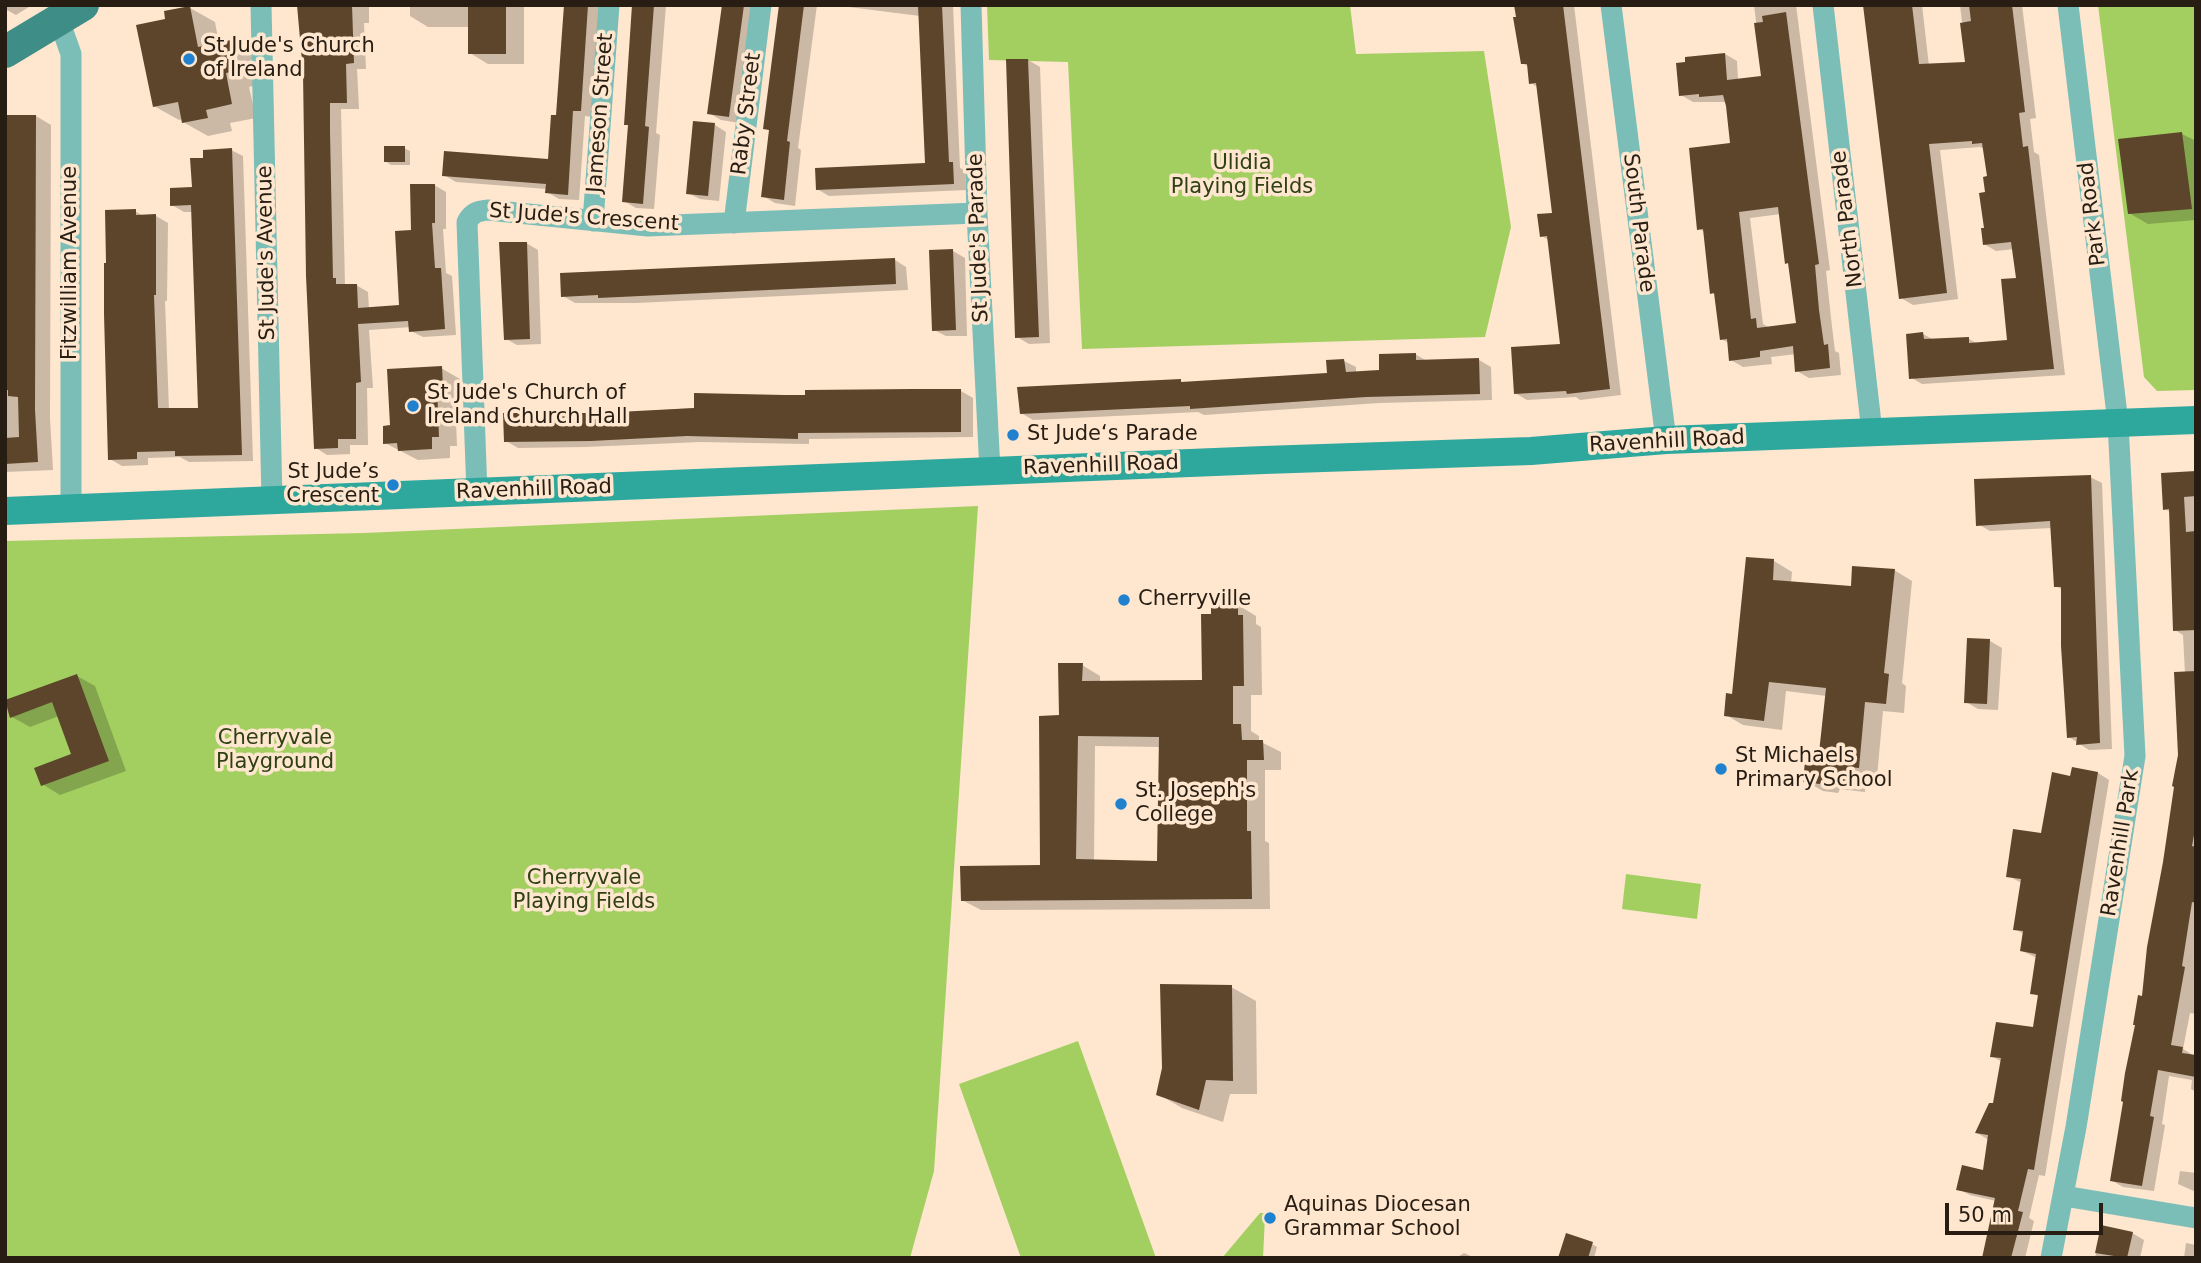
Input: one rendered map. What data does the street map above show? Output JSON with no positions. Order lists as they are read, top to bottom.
{
  "streets": {
    "main road": ["Ravenhill Road"],
    "street": [
      "Jameson Street",
      "Raby Street",
      "Park Road",
      "St Jude's Crescent",
      "North Parade",
      "South Parade",
      "St Jude's Parade",
      "St Jude's Avenue",
      "Fitzwilliam Avenue",
      "Ravenhill Park"
    ]
  },
  "crossings": [
    ["Jameson Street", "St Jude's Crescent"],
    ["Raby Street", "St Jude's Crescent"],
    ["Park Road", "Ravenhill Road"],
    ["Park Road", "Ravenhill Park"],
    ["St Jude's Crescent", "St Jude's Parade"],
    ["St Jude's Crescent", "Ravenhill Road"],
    ["North Parade", "Ravenhill Road"],
    ["South Parade", "Ravenhill Road"],
    ["St Jude's Parade", "Ravenhill Road"],
    ["St Jude's Avenue", "Ravenhill Road"],
    ["Fitzwilliam Avenue", "Ravenhill Road"],
    ["Ravenhill Road", "Ravenhill Park"]
  ],
  "parks": ["Ulidia Playing Fields", "Cherryvale Playground", "Cherryvale Playing Fields"],
  "places": [
    "St Jude's Church of Ireland",
    "St Jude's Church of Ireland Church Hall",
    "St Jude‘s Parade",
    "St Jude’s Crescent",
    "Cherryville",
    "St Michaels Primary School",
    "St. Joseph's College",
    "Aquinas Diocesan Grammar School"
  ],
  "scale_bar": "50 m"
}
